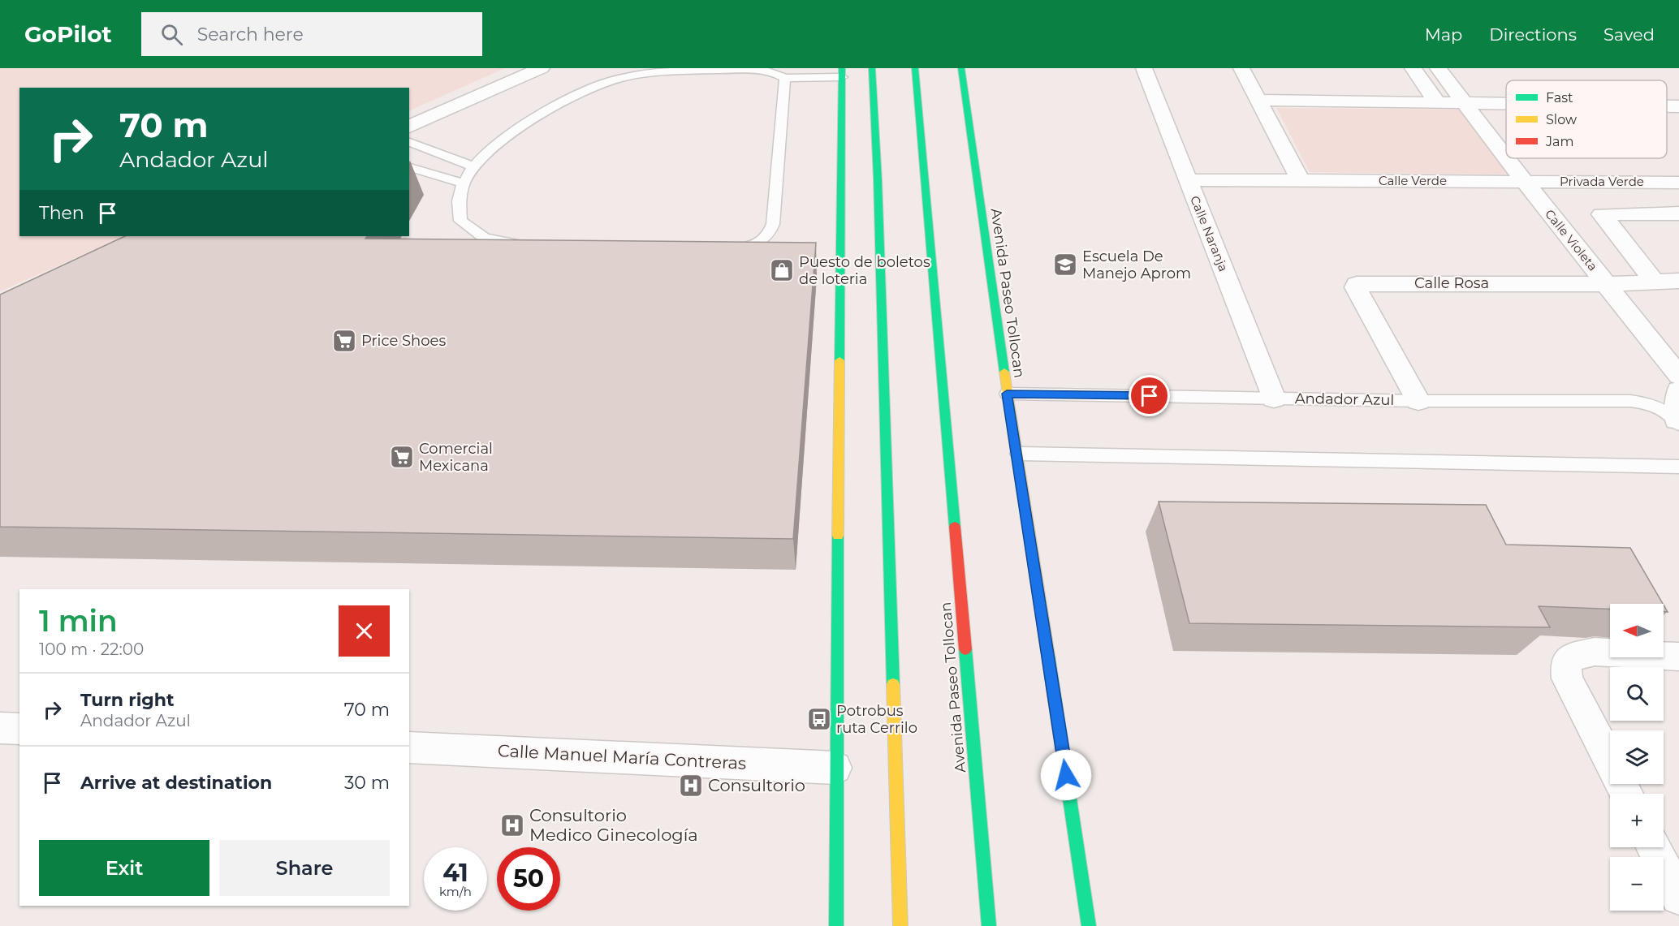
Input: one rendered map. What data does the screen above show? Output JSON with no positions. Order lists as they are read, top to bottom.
{
  "streets": {
    "main road": ["Avenida Paseo Tollocan"],
    "street": [
      "Calle Verde",
      "Privada Verde",
      "Calle Naranja",
      "Calle Violeta",
      "Calle Rosa",
      "Calle Manuel María Contreras"
    ],
    "lane": ["Andador Azul"]
  },
  "crossings": [
    ["Calle Verde", "Privada Verde"],
    ["Calle Verde", "Calle Naranja"],
    ["Calle Verde", "Calle Violeta"],
    ["Privada Verde", "Calle Violeta"],
    ["Calle Naranja", "Andador Azul"],
    ["Calle Violeta", "Calle Rosa"],
    ["Calle Rosa", "Andador Azul"],
    ["Avenida Paseo Tollocan", "Andador Azul"]
  ],
  "places": {
    "school or university": ["Escuela De Manejo Aprom"],
    "shop": ["Puesto de boletos de loteria"],
    "supermarket": ["Price Shoes", "Comercial Mexicana"],
    "bus stop": ["Potrobus ruta Cerrilo"],
    "hospital": ["Consultorio", "Consultorio Medico Ginecología"]
  },
  "legend": ["Fast", "Slow", "Jam"],
  "north": "left",
  "page": {
    "header": "GoPilot",
    "search": "Search here",
    "nav": ["Map", "Directions", "Saved"],
    "turn": ["70 m", "Andador Azul"],
    "then": "Then",
    "heading": ["1 min", "100 m · 22:00"],
    "map_buttons": ["+", "−"],
    "list": [
      {
        "name": "Turn right",
        "note": "Andador Azul",
        "value": "70 m"
      },
      {
        "name": "Arrive at destination",
        "value": "30 m"
      }
    ],
    "buttons": ["Exit", "Share"],
    "speed": "41 km/h",
    "limit": "50"
  }
}
